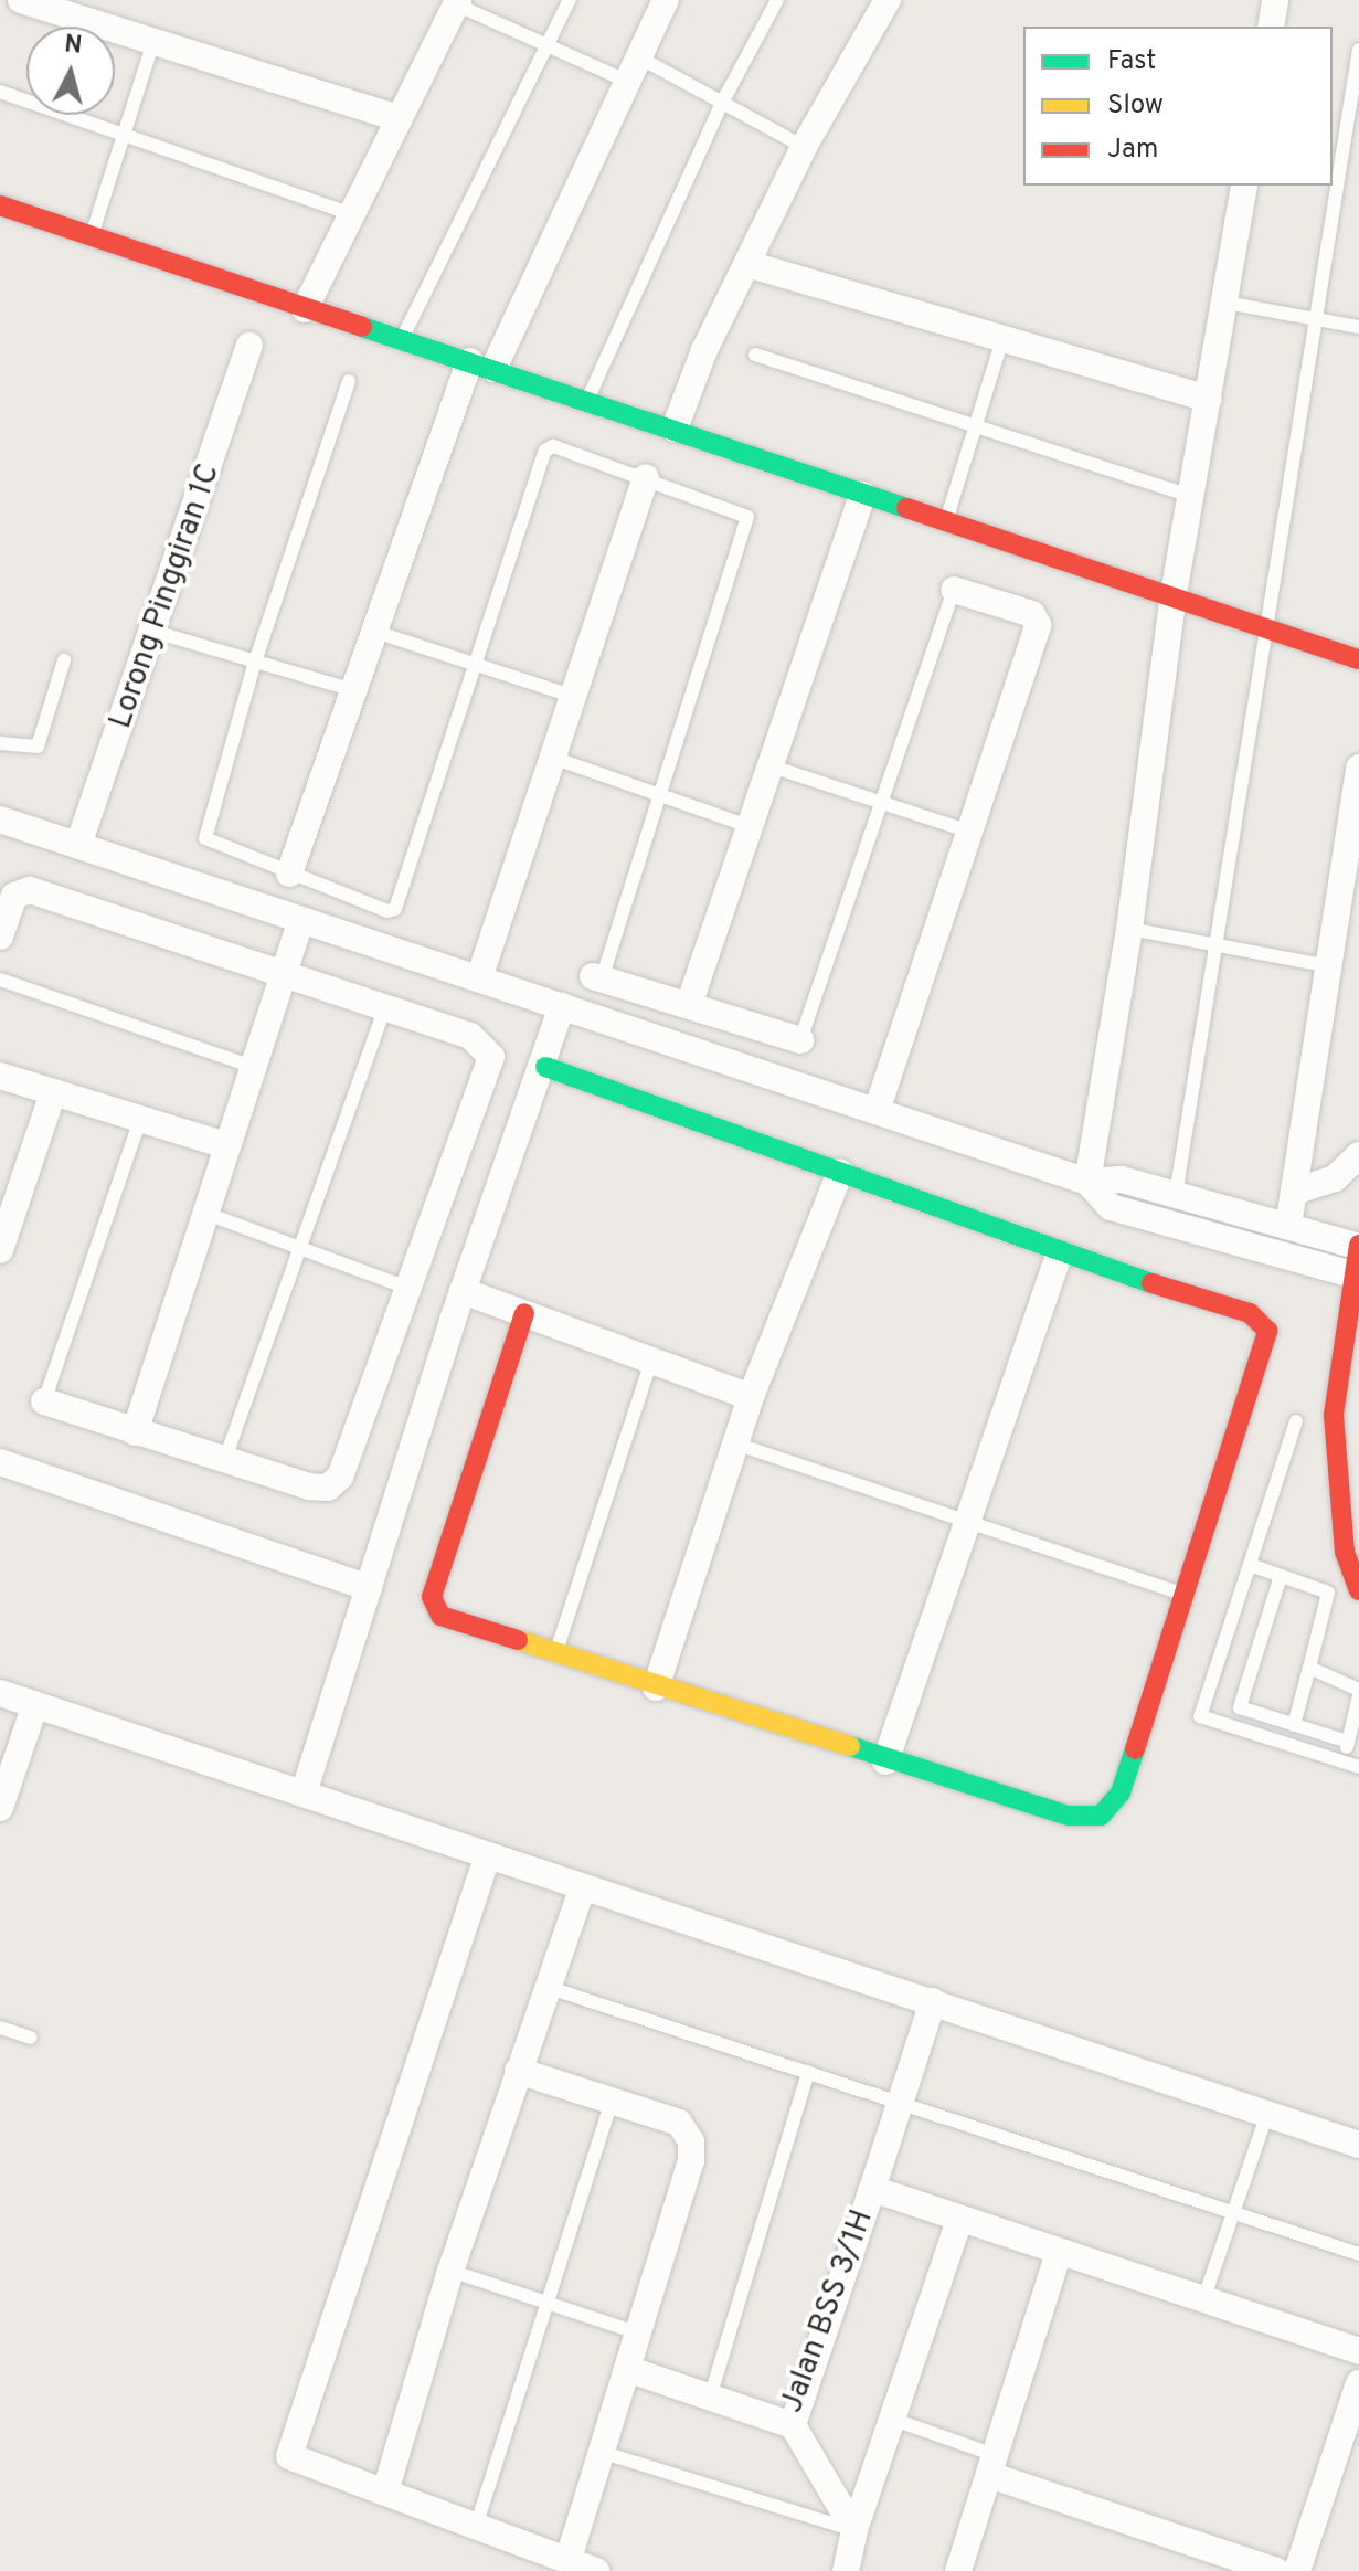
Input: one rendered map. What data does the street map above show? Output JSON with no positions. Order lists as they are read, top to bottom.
{
  "streets": {
    "street": ["Lorong Pinggiran 1C", "Jalan BSS 3/1H"]
  },
  "legend": ["Fast", "Slow", "Jam"],
  "north": "top"
}
